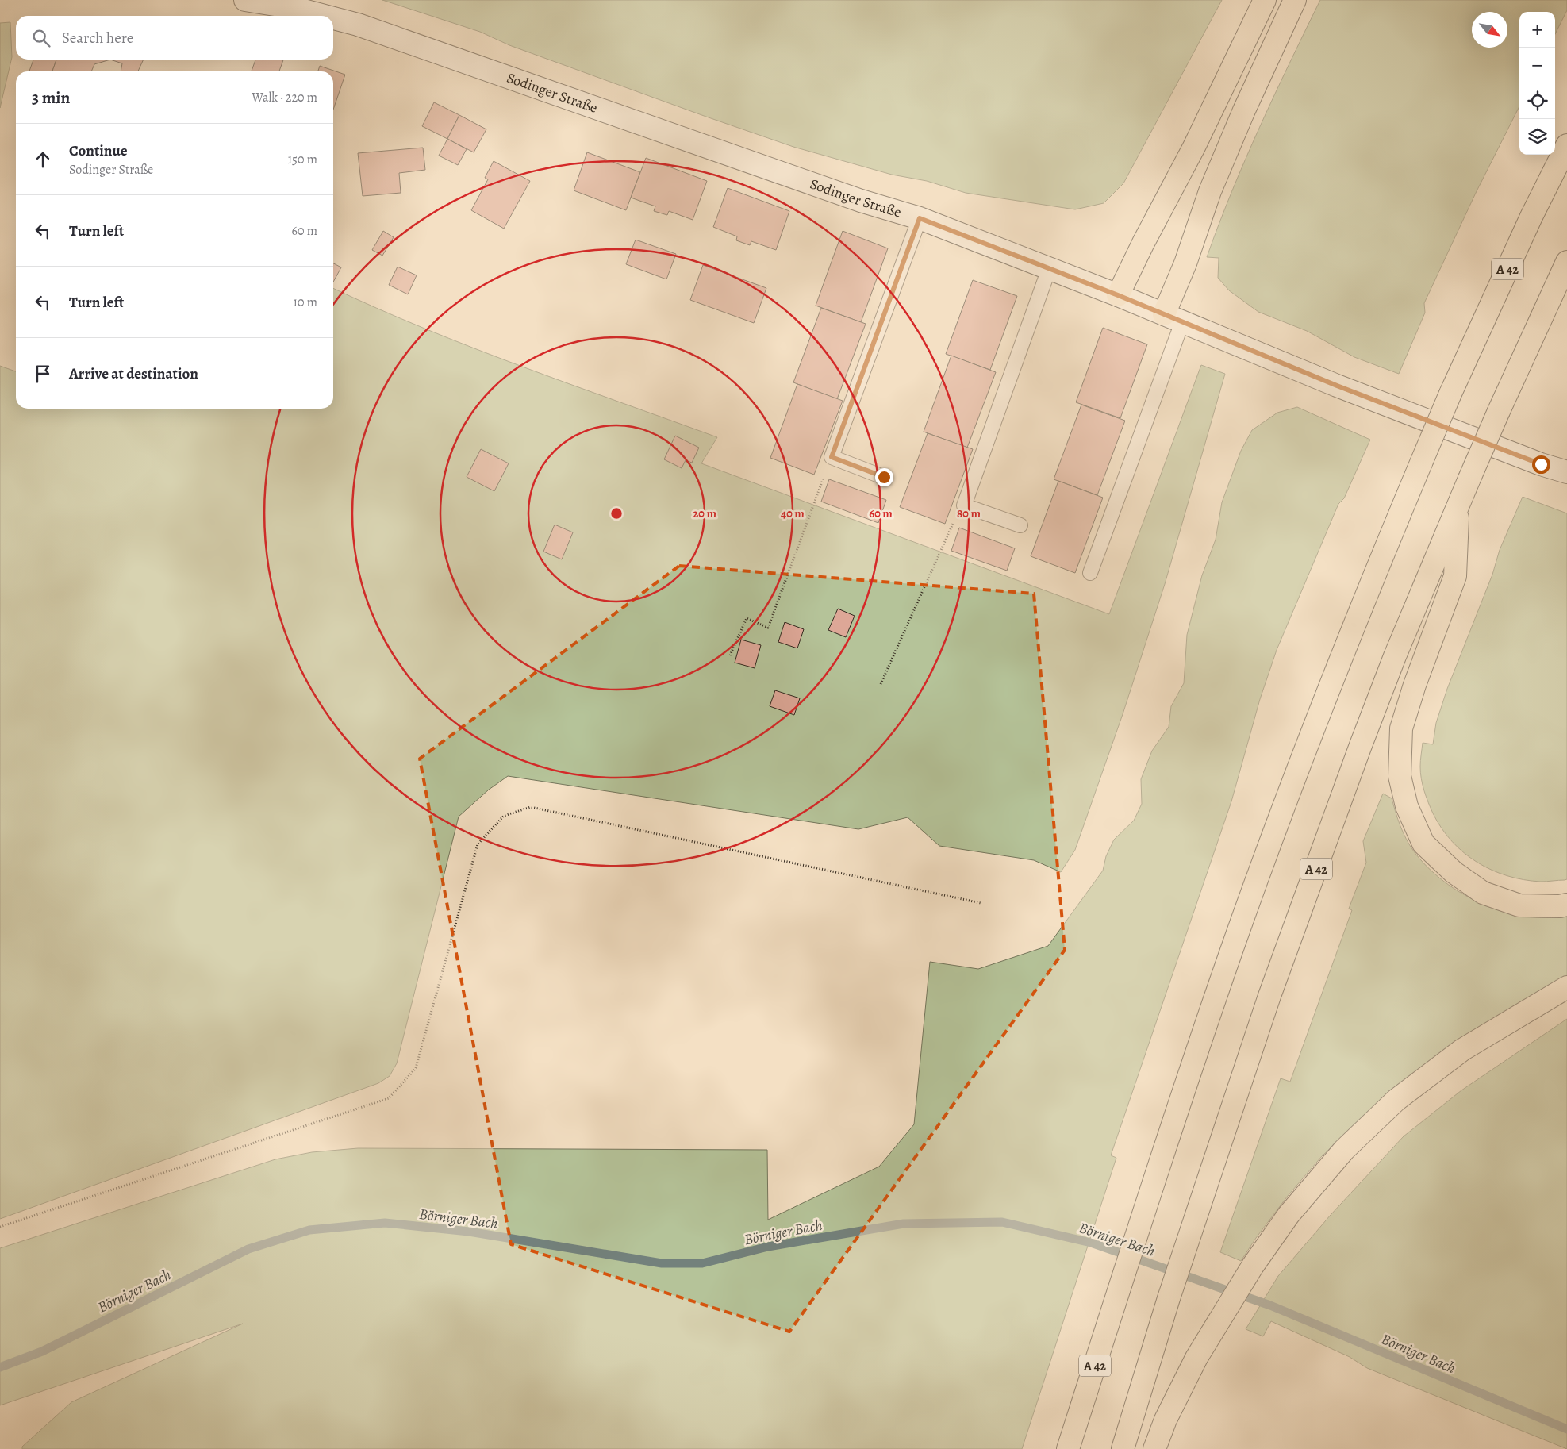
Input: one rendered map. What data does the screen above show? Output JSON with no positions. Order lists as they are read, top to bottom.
{
  "streets": {
    "highway": ["A 42"],
    "main road": ["Sodinger Straße"]
  },
  "water": ["Börniger Bach"],
  "north": "bottom right",
  "page": {
    "map_buttons": ["+", "−"],
    "search": "Search here",
    "heading": ["3 min", "Walk · 220 m"],
    "list": [
      ["Continue", "Sodinger Straße", "150 m"],
      ["Turn left", "60 m"],
      ["Turn left", "10 m"],
      "Arrive at destination"
    ]
  },
  "rings": [
    "20 m",
    "40 m",
    "60 m",
    "80 m"
  ]
}
